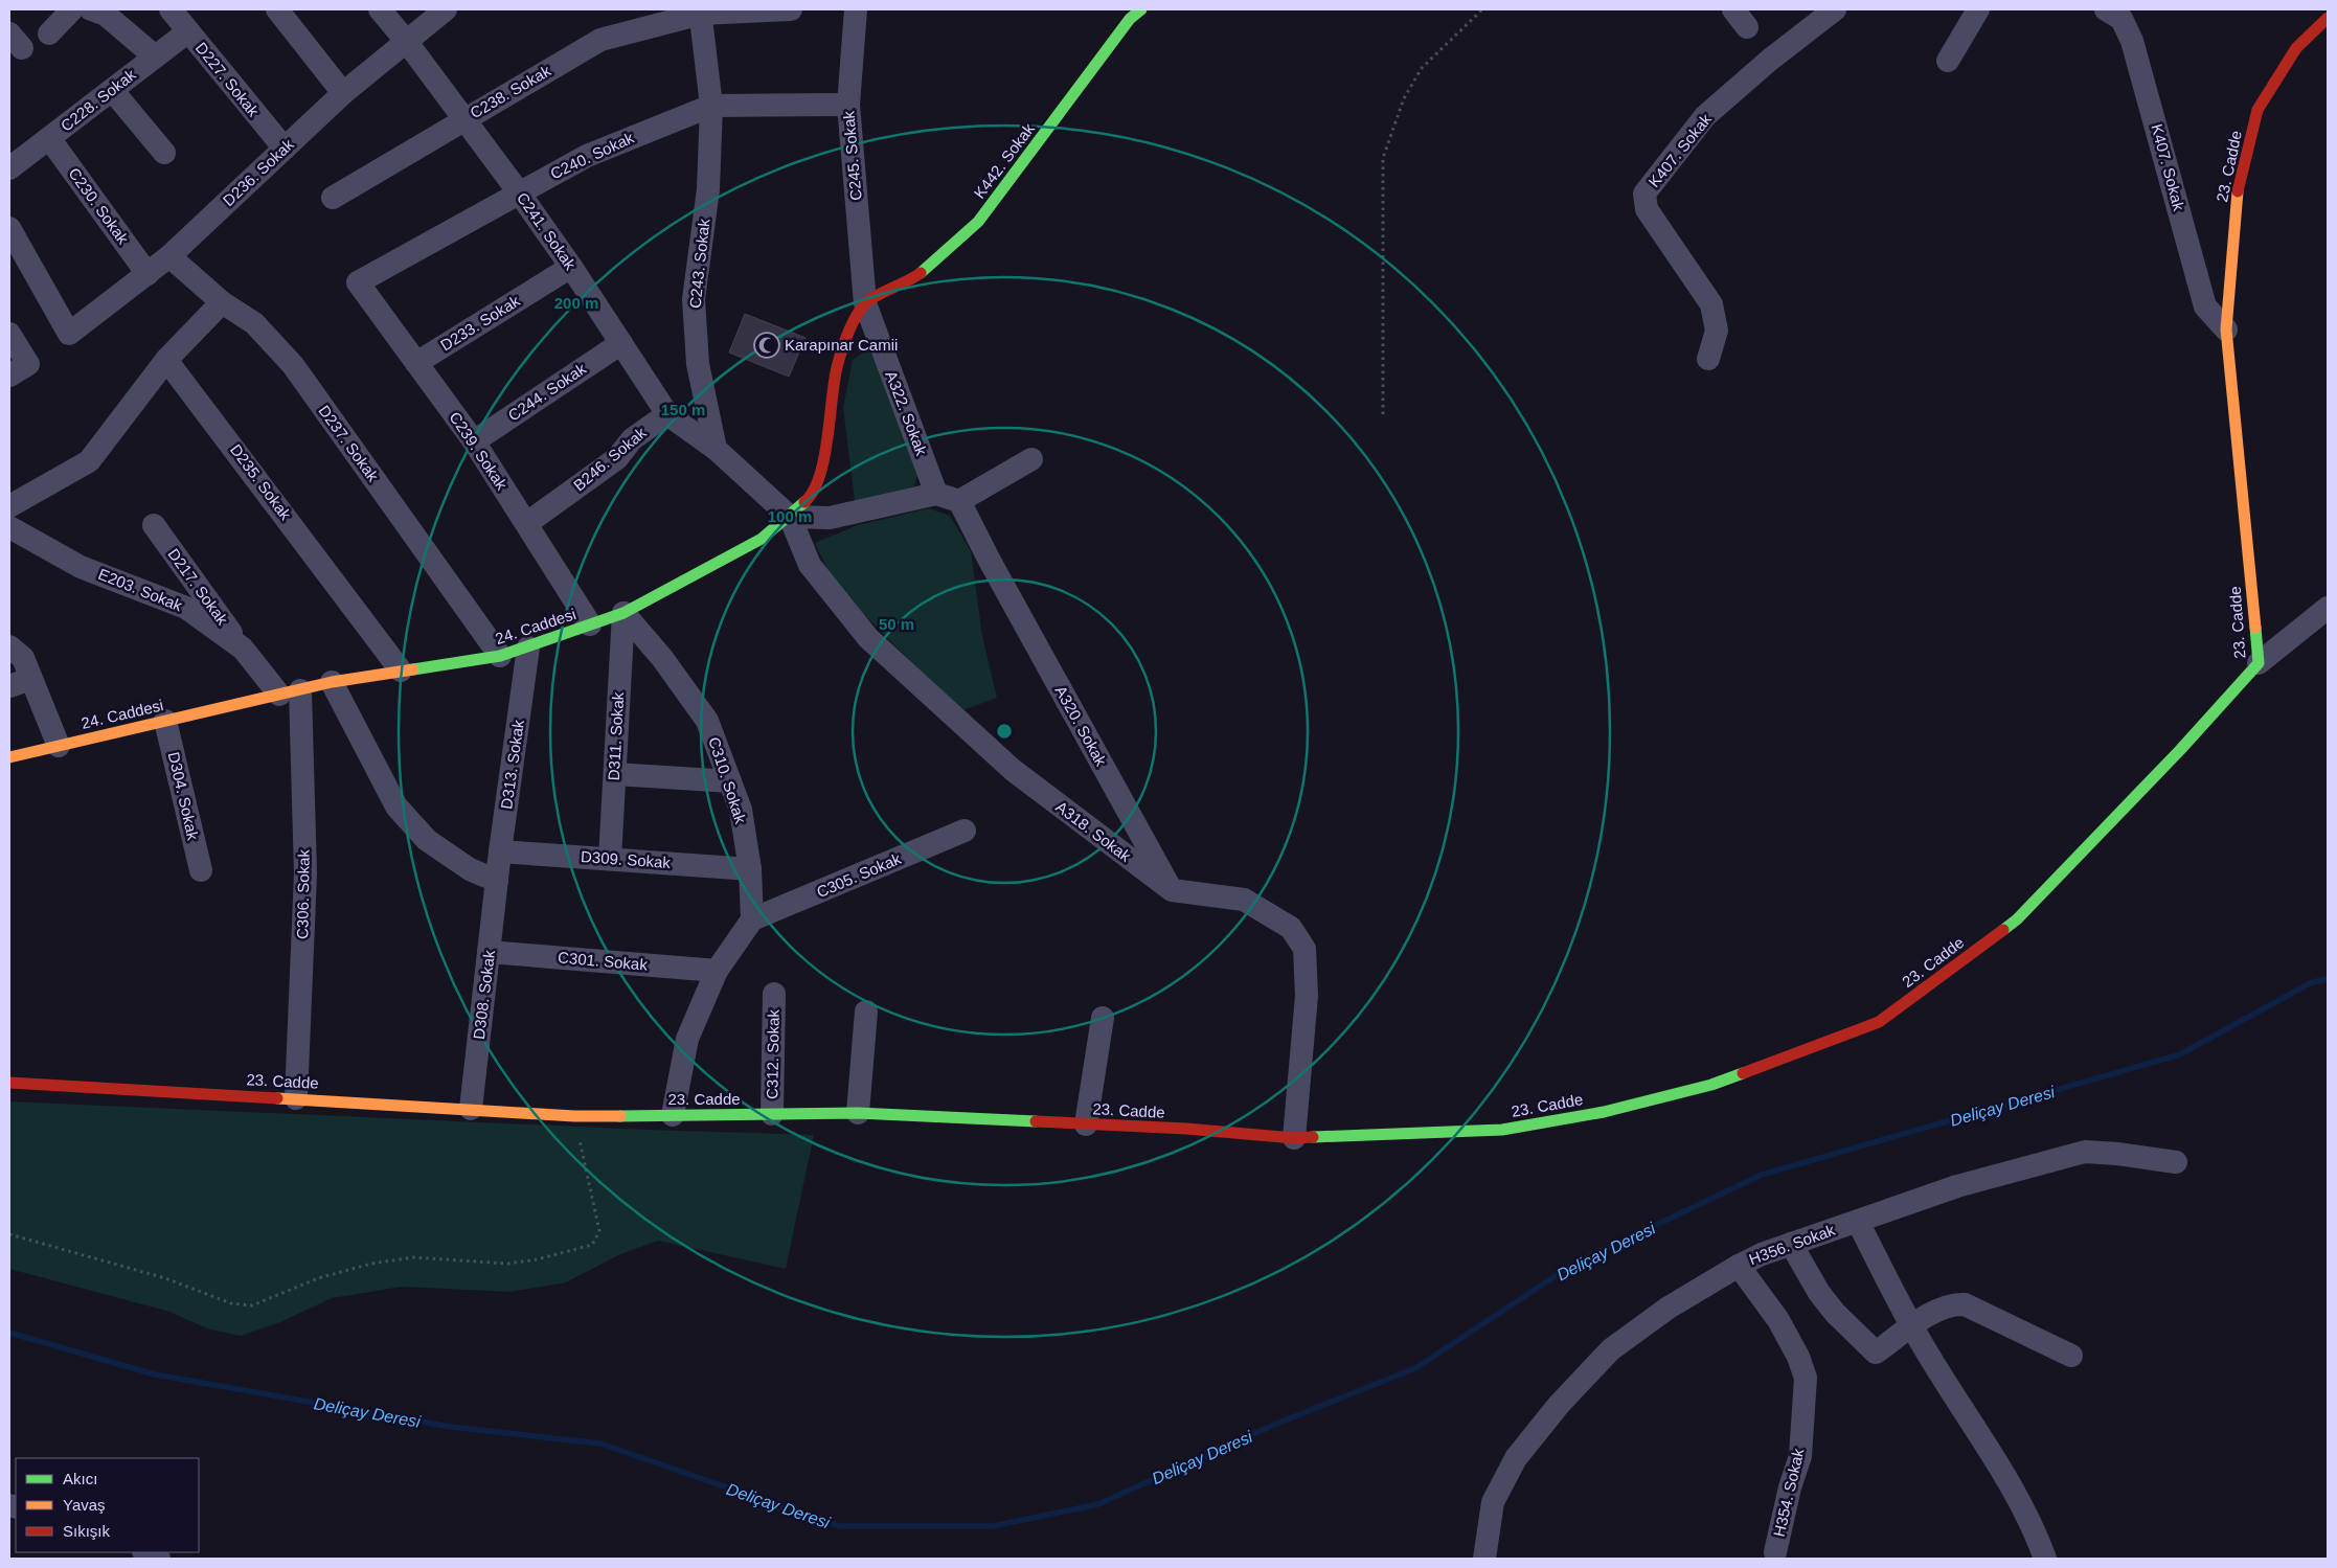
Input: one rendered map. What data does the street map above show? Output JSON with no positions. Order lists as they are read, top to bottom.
{
  "streets": {
    "street": [
      "D227. Sokak",
      "C238. Sokak",
      "C228. Sokak",
      "K407. Sokak",
      "C240. Sokak",
      "C245. Sokak",
      "K442. Sokak",
      "23. Cadde",
      "D236. Sokak",
      "C230. Sokak",
      "C241. Sokak",
      "C243. Sokak",
      "D233. Sokak",
      "C244. Sokak",
      "A322. Sokak",
      "D237. Sokak",
      "C239. Sokak",
      "B246. Sokak",
      "D235. Sokak",
      "D217. Sokak",
      "E203. Sokak",
      "24. Caddesi",
      "A320. Sokak",
      "D311. Sokak",
      "D313. Sokak",
      "C310. Sokak",
      "D304. Sokak",
      "A318. Sokak",
      "D309. Sokak",
      "C305. Sokak",
      "C306. Sokak",
      "C301. Sokak",
      "D308. Sokak",
      "C312. Sokak",
      "H356. Sokak",
      "H354. Sokak"
    ]
  },
  "crossings": [
    ["D227. Sokak", "C228. Sokak"],
    ["D227. Sokak", "D236. Sokak"],
    ["C238. Sokak", "C241. Sokak"],
    ["C238. Sokak", "C243. Sokak"],
    ["C228. Sokak", "C230. Sokak"],
    ["K407. Sokak", "23. Cadde"],
    ["C240. Sokak", "C245. Sokak"],
    ["C240. Sokak", "C241. Sokak"],
    ["C240. Sokak", "C243. Sokak"],
    ["C240. Sokak", "C239. Sokak"],
    ["C245. Sokak", "K442. Sokak"],
    ["C245. Sokak", "A322. Sokak"],
    ["C245. Sokak", "24. Caddesi"],
    ["K442. Sokak", "A322. Sokak"],
    ["K442. Sokak", "24. Caddesi"],
    ["23. Cadde", "C306. Sokak"],
    ["23. Cadde", "D308. Sokak"],
    ["23. Cadde", "C312. Sokak"],
    ["D236. Sokak", "C230. Sokak"],
    ["D236. Sokak", "C241. Sokak"],
    ["D236. Sokak", "D237. Sokak"],
    ["C241. Sokak", "C243. Sokak"],
    ["C241. Sokak", "D233. Sokak"],
    ["C241. Sokak", "C244. Sokak"],
    ["C241. Sokak", "B246. Sokak"],
    ["D233. Sokak", "C239. Sokak"],
    ["C244. Sokak", "C239. Sokak"],
    ["A322. Sokak", "24. Caddesi"],
    ["D237. Sokak", "24. Caddesi"],
    ["C239. Sokak", "B246. Sokak"],
    ["C239. Sokak", "24. Caddesi"],
    ["D235. Sokak", "24. Caddesi"],
    ["D217. Sokak", "E203. Sokak"],
    ["E203. Sokak", "24. Caddesi"],
    ["E203. Sokak", "C306. Sokak"],
    ["24. Caddesi", "D311. Sokak"],
    ["24. Caddesi", "D313. Sokak"],
    ["24. Caddesi", "C310. Sokak"],
    ["24. Caddesi", "D304. Sokak"],
    ["24. Caddesi", "A318. Sokak"],
    ["24. Caddesi", "C306. Sokak"],
    ["A320. Sokak", "A318. Sokak"],
    ["D311. Sokak", "C310. Sokak"],
    ["D311. Sokak", "D309. Sokak"],
    ["D313. Sokak", "D309. Sokak"],
    ["D313. Sokak", "D308. Sokak"],
    ["C310. Sokak", "D309. Sokak"],
    ["C310. Sokak", "C305. Sokak"],
    ["C301. Sokak", "D308. Sokak"],
    ["H356. Sokak", "H354. Sokak"]
  ],
  "water": ["Deliçay Deresi"],
  "places": {
    "mosque": ["Karapınar Camii"]
  },
  "legend": ["Akıcı", "Yavaş", "Sıkışık"],
  "rings": [
    "200 m",
    "150 m",
    "100 m",
    "50 m"
  ]
}
